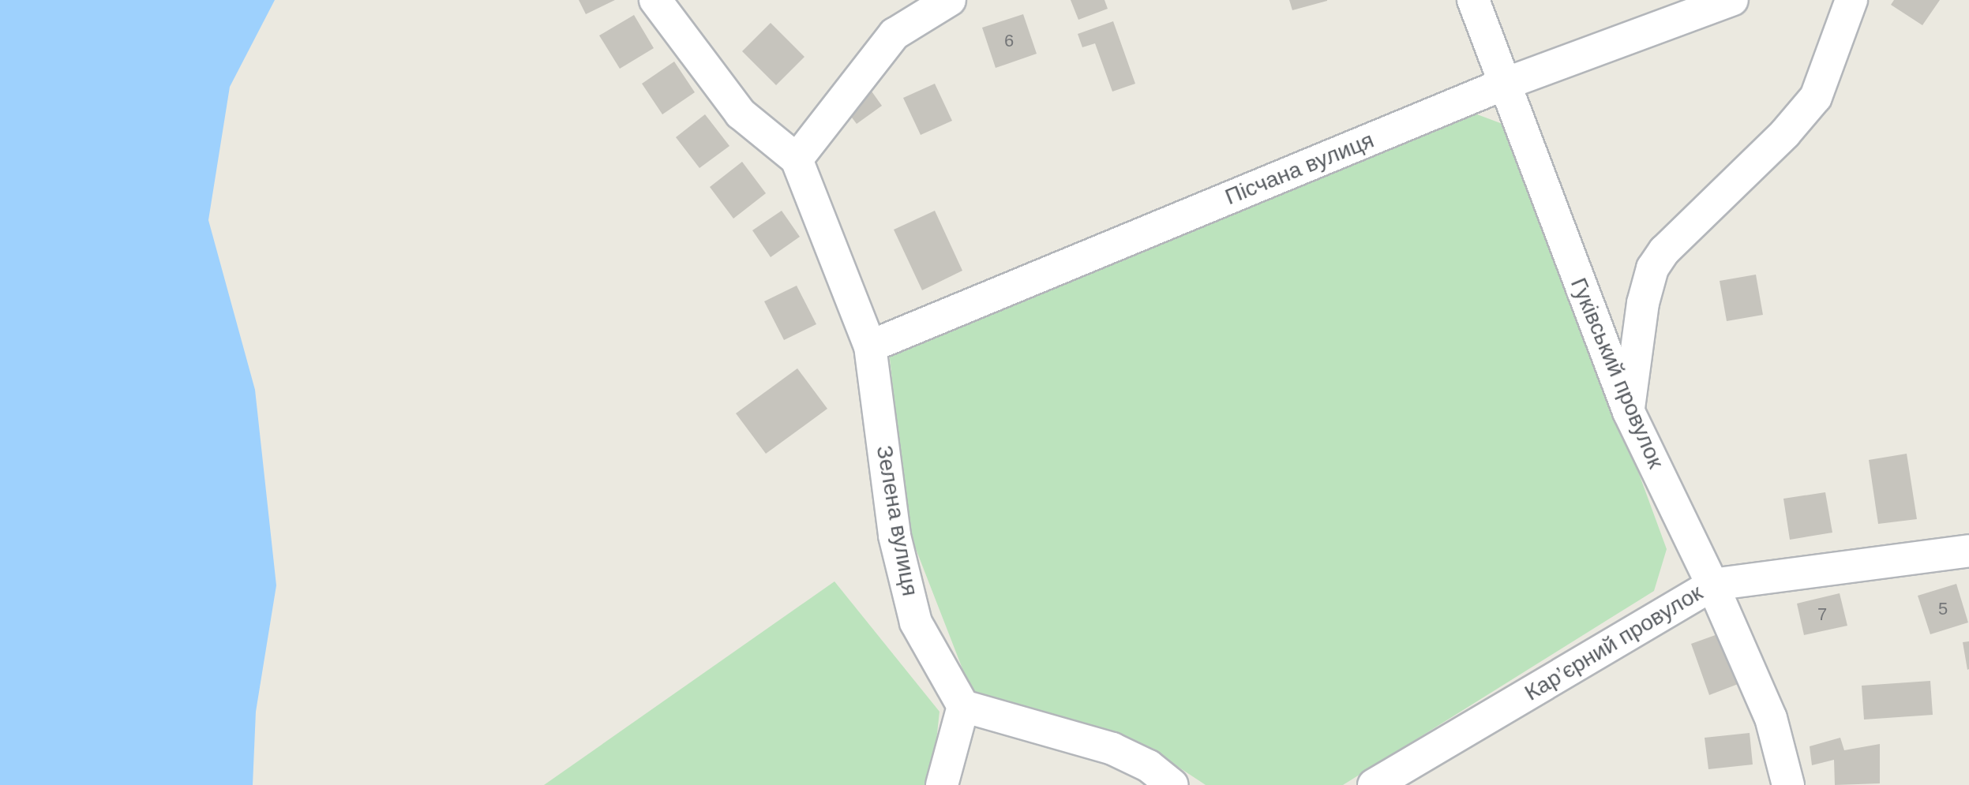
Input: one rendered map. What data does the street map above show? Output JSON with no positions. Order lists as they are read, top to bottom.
{
  "streets": {
    "street": [
      "Пісчана вулиця",
      "Гуківський провулок",
      "Зелена вулиця",
      "Кар’єрний провулок"
    ]
  },
  "crossings": [
    ["Пісчана вулиця", "Гуківський провулок"],
    ["Пісчана вулиця", "Зелена вулиця"],
    ["Гуківський провулок", "Кар’єрний провулок"]
  ],
  "house_numbers": ["6", "5", "7"]
}
